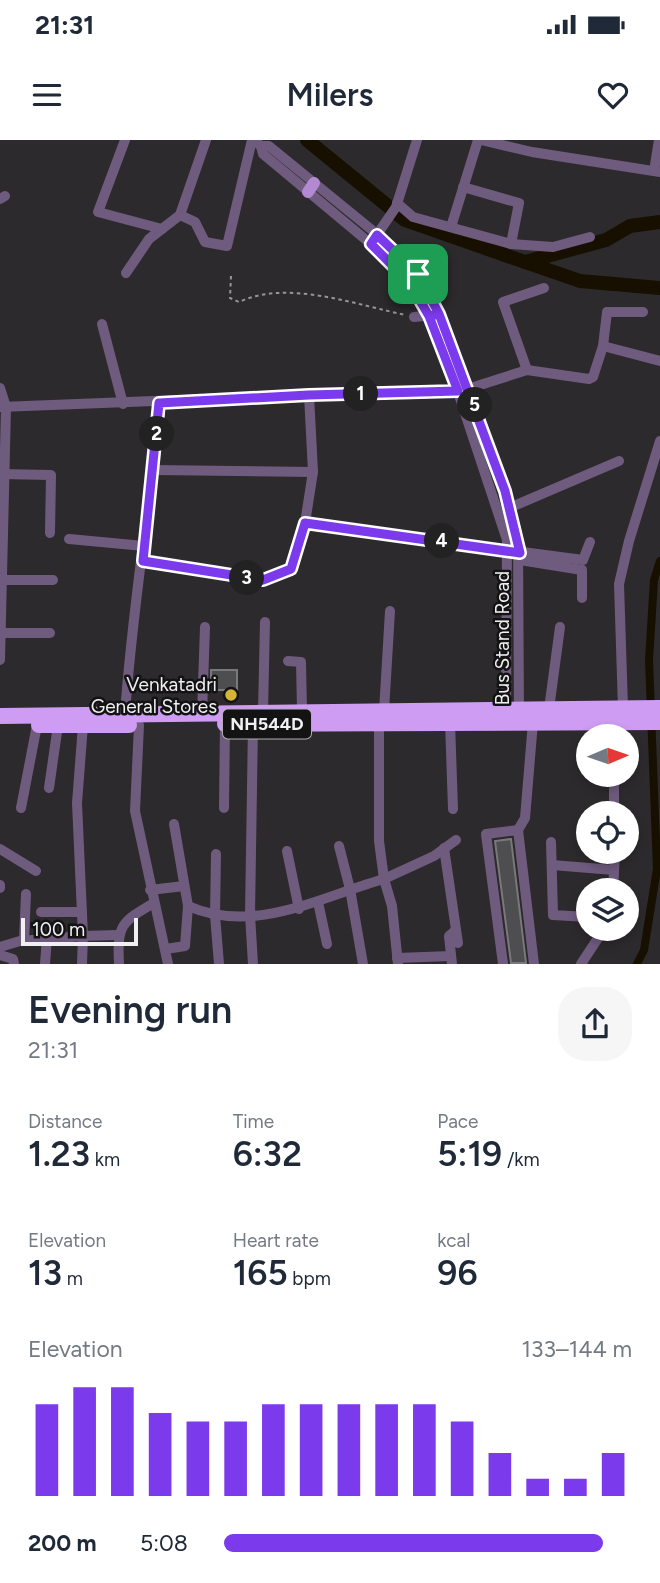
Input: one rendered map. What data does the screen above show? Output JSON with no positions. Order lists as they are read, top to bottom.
{
  "streets": {
    "highway": ["NH544D"],
    "street": ["Bus Stand Road"]
  },
  "crossings": [
    ["Bus Stand Road", "NH544D"]
  ],
  "places": ["Venkatadri General Stores"],
  "scale_bar": "100 m",
  "north": "right",
  "page": {
    "status": "21:31",
    "header": "Milers",
    "pins": [
      "1",
      "5",
      "2",
      "4",
      "3"
    ],
    "scale": "100 m",
    "heading": ["Evening run", "21:31"],
    "stats": [
      ["Distance", "1.23 km"],
      ["Time", "6:32"],
      ["Pace", "5:19 /km"],
      ["Elevation", "13 m"],
      ["Heart rate", "165 bpm"],
      ["kcal", "96"]
    ],
    "chart": ["Elevation", "133–144 m"],
    "list": [
      {
        "name": "200 m",
        "note": "5:08"
      }
    ]
  }
}
